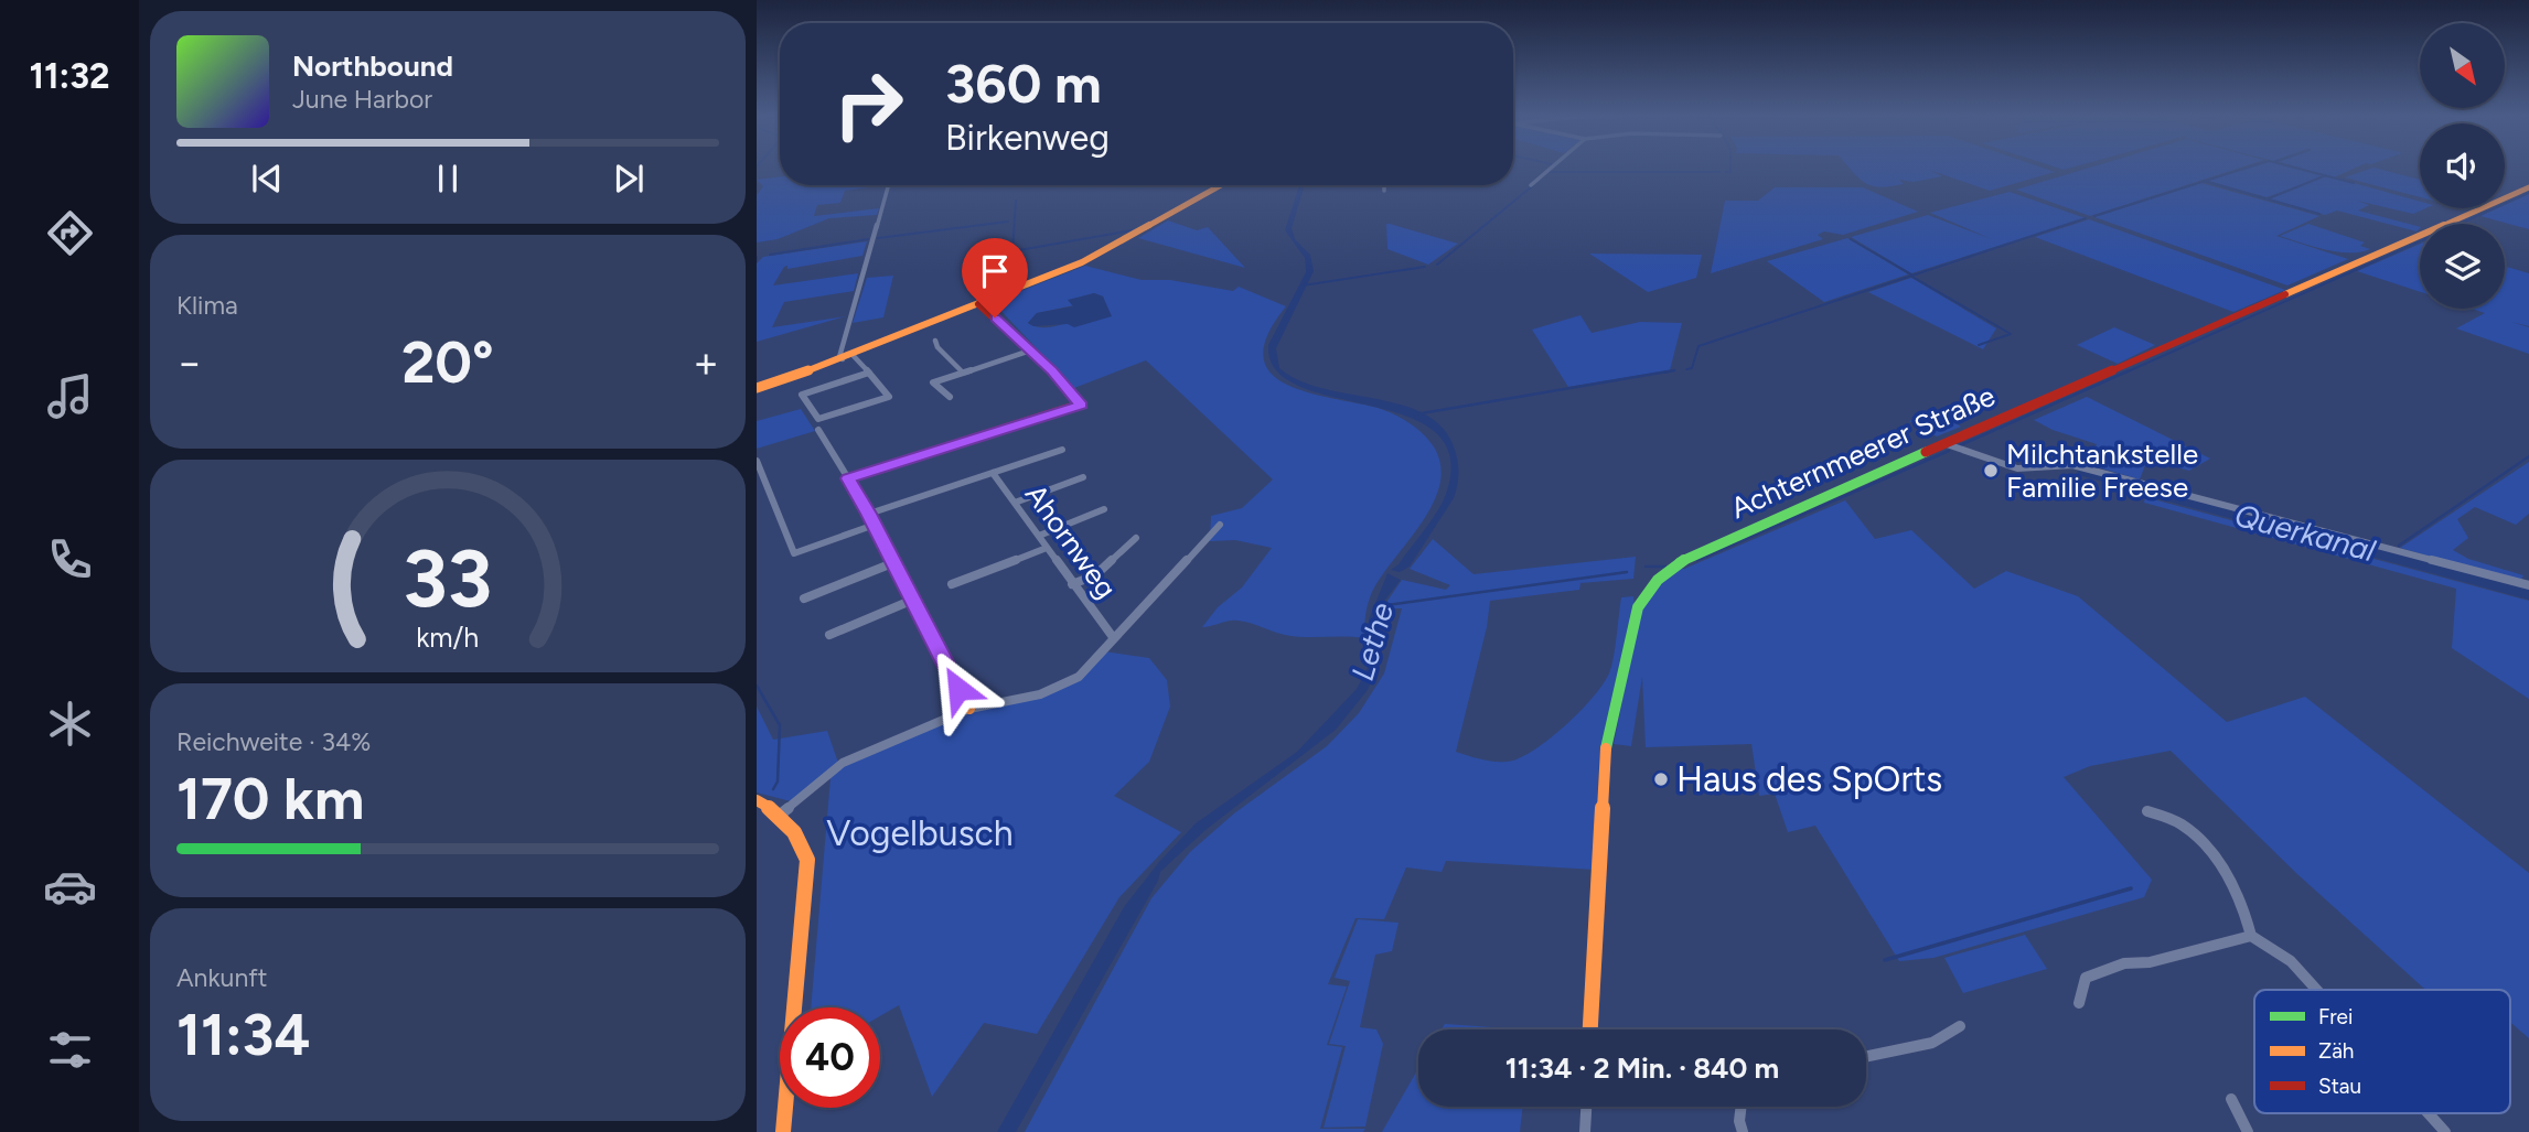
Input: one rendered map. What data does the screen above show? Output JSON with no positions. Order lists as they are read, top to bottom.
{
  "streets": {
    "street": ["Achternmeerer Straße", "Ahornweg"]
  },
  "water": ["Querkanal", "Lethe"],
  "parks": ["Vogelbusch"],
  "places": ["Milchtankstelle Familie Freese", "Haus des SpOrts"],
  "legend": ["Frei", "Zäh", "Stau"],
  "north": "bottom right",
  "page": {
    "tabs": "11:32",
    "turn": ["360 m", "Birkenweg"],
    "song": ["Northbound", "June Harbor"],
    "tile": [
      "Klima",
      ["Reichweite · 34%", "170 km"],
      ["Ankunft", "11:34"]
    ],
    "heat": ["−", "20°", "+"],
    "limit": "40",
    "trip": "11:34 · 2 Min. · 840 m",
    "gauge": ["33", "km/h"]
  }
}
